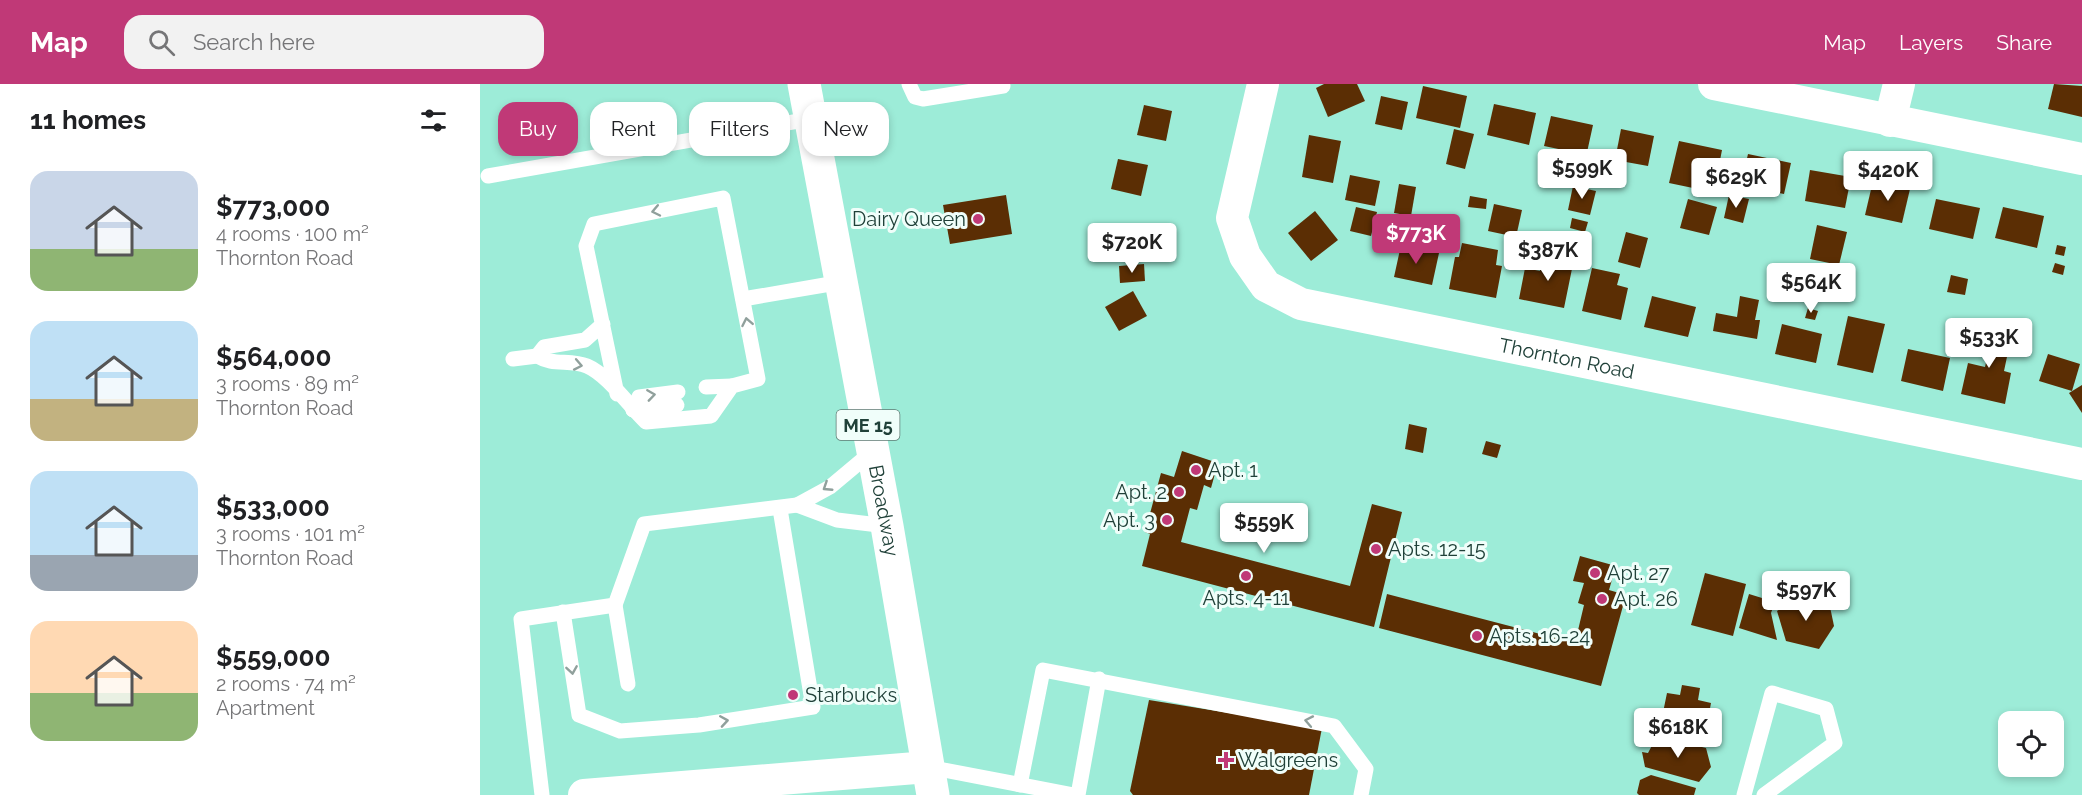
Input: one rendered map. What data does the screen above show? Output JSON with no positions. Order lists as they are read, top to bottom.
{
  "streets": {
    "main road": ["ME 15", "Broadway"],
    "street": ["Thornton Road"]
  },
  "places": {
    "other": [
      "Dairy Queen",
      "Apt. 1",
      "Apt. 2",
      "Apt. 3",
      "Apts. 12-15",
      "Apt. 27",
      "Apts. 4-11",
      "Apt. 26",
      "Apts. 16-24",
      "Starbucks"
    ],
    "health": ["Walgreens"]
  },
  "page": {
    "header": "Map",
    "search": "Search here",
    "nav": ["Map", "Layers", "Share"],
    "heading": "11 homes",
    "chip": [
      "Buy",
      "Rent",
      "Filters",
      "New"
    ],
    "price": [
      "$599K",
      "$420K",
      "$629K",
      "$773K",
      "$720K",
      "$387K",
      "$564K",
      "$533K",
      "$559K",
      "$597K",
      "$618K"
    ],
    "list": [
      {
        "name": "$773,000",
        "note": "4 rooms · 100 m² · Thornton Road"
      },
      {
        "name": "$564,000",
        "note": "3 rooms · 89 m² · Thornton Road"
      },
      {
        "name": "$533,000",
        "note": "3 rooms · 101 m² · Thornton Road"
      },
      {
        "name": "$559,000",
        "note": "2 rooms · 74 m² · Apartment"
      }
    ]
  }
}
